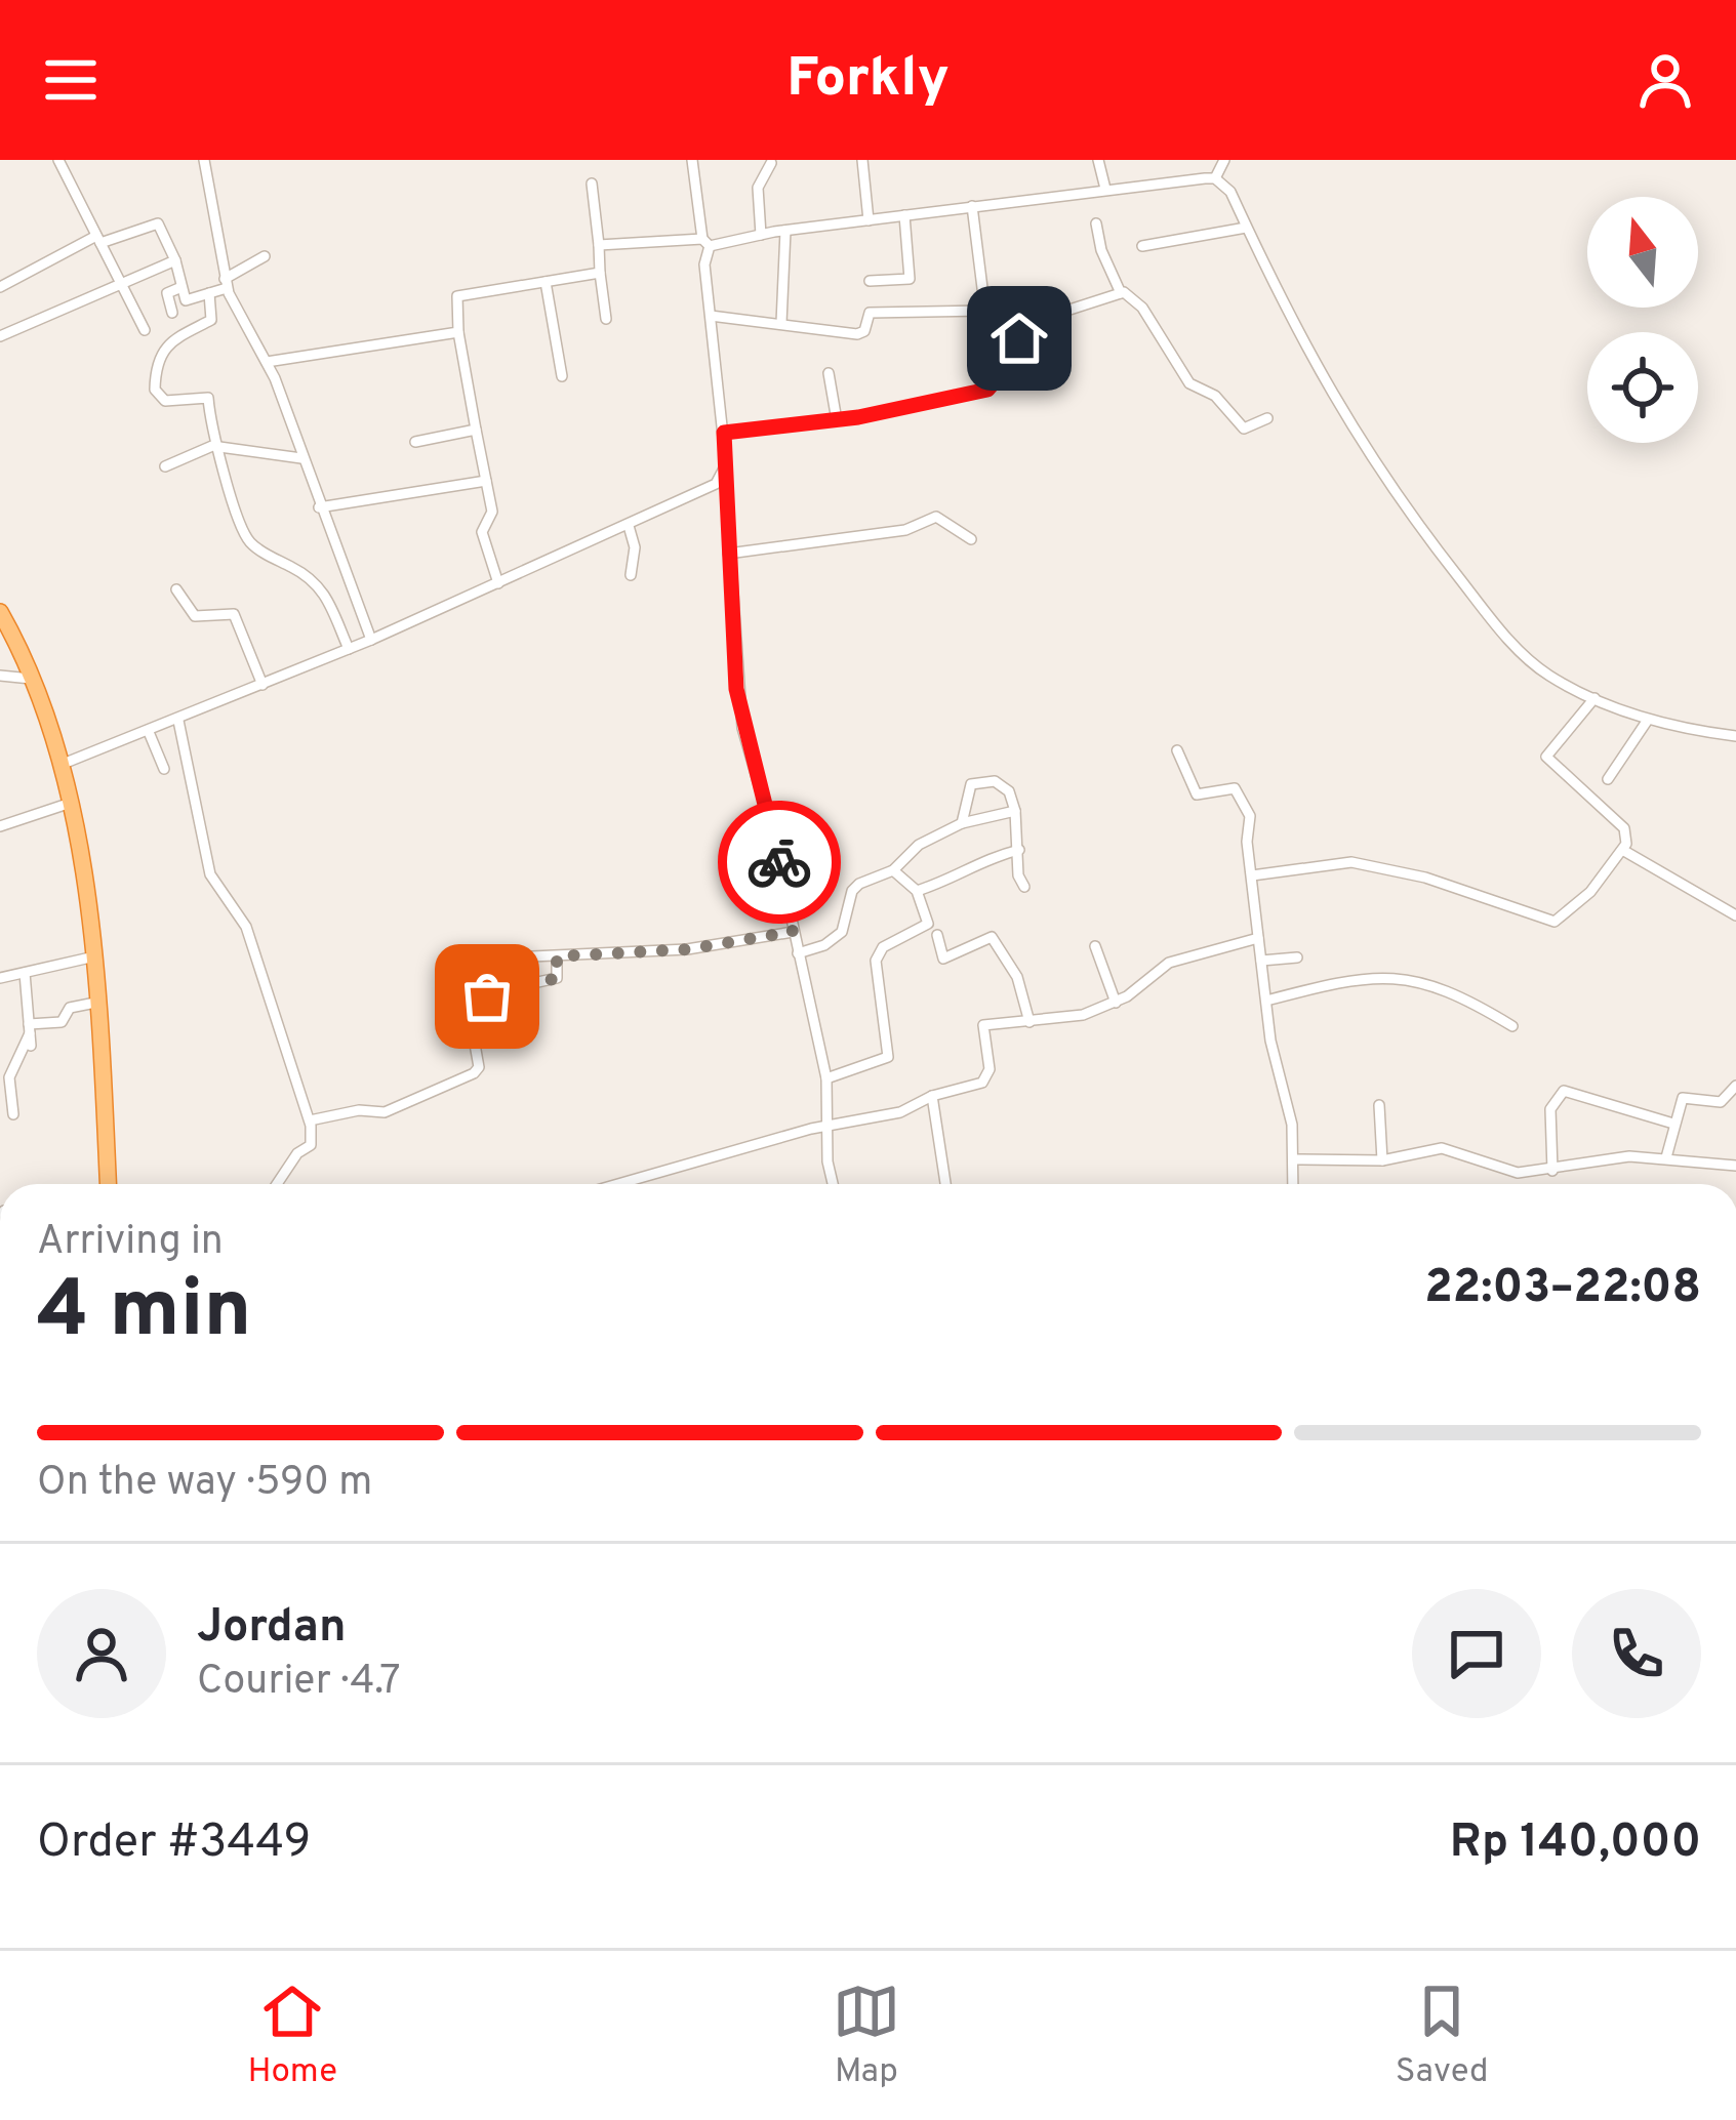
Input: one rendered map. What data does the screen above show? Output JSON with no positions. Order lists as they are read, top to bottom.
{
  "north": "top",
  "page": {
    "header": "Forkly",
    "heading": ["4 min", "Arriving in", "22:03–22:08"],
    "panel": [
      "Jordan",
      "Courier · 4.7",
      "Order #3449",
      "Rp 140,000"
    ],
    "bar": "On the way · 590 m",
    "tabs": ["Home", "Map", "Saved"]
  }
}
